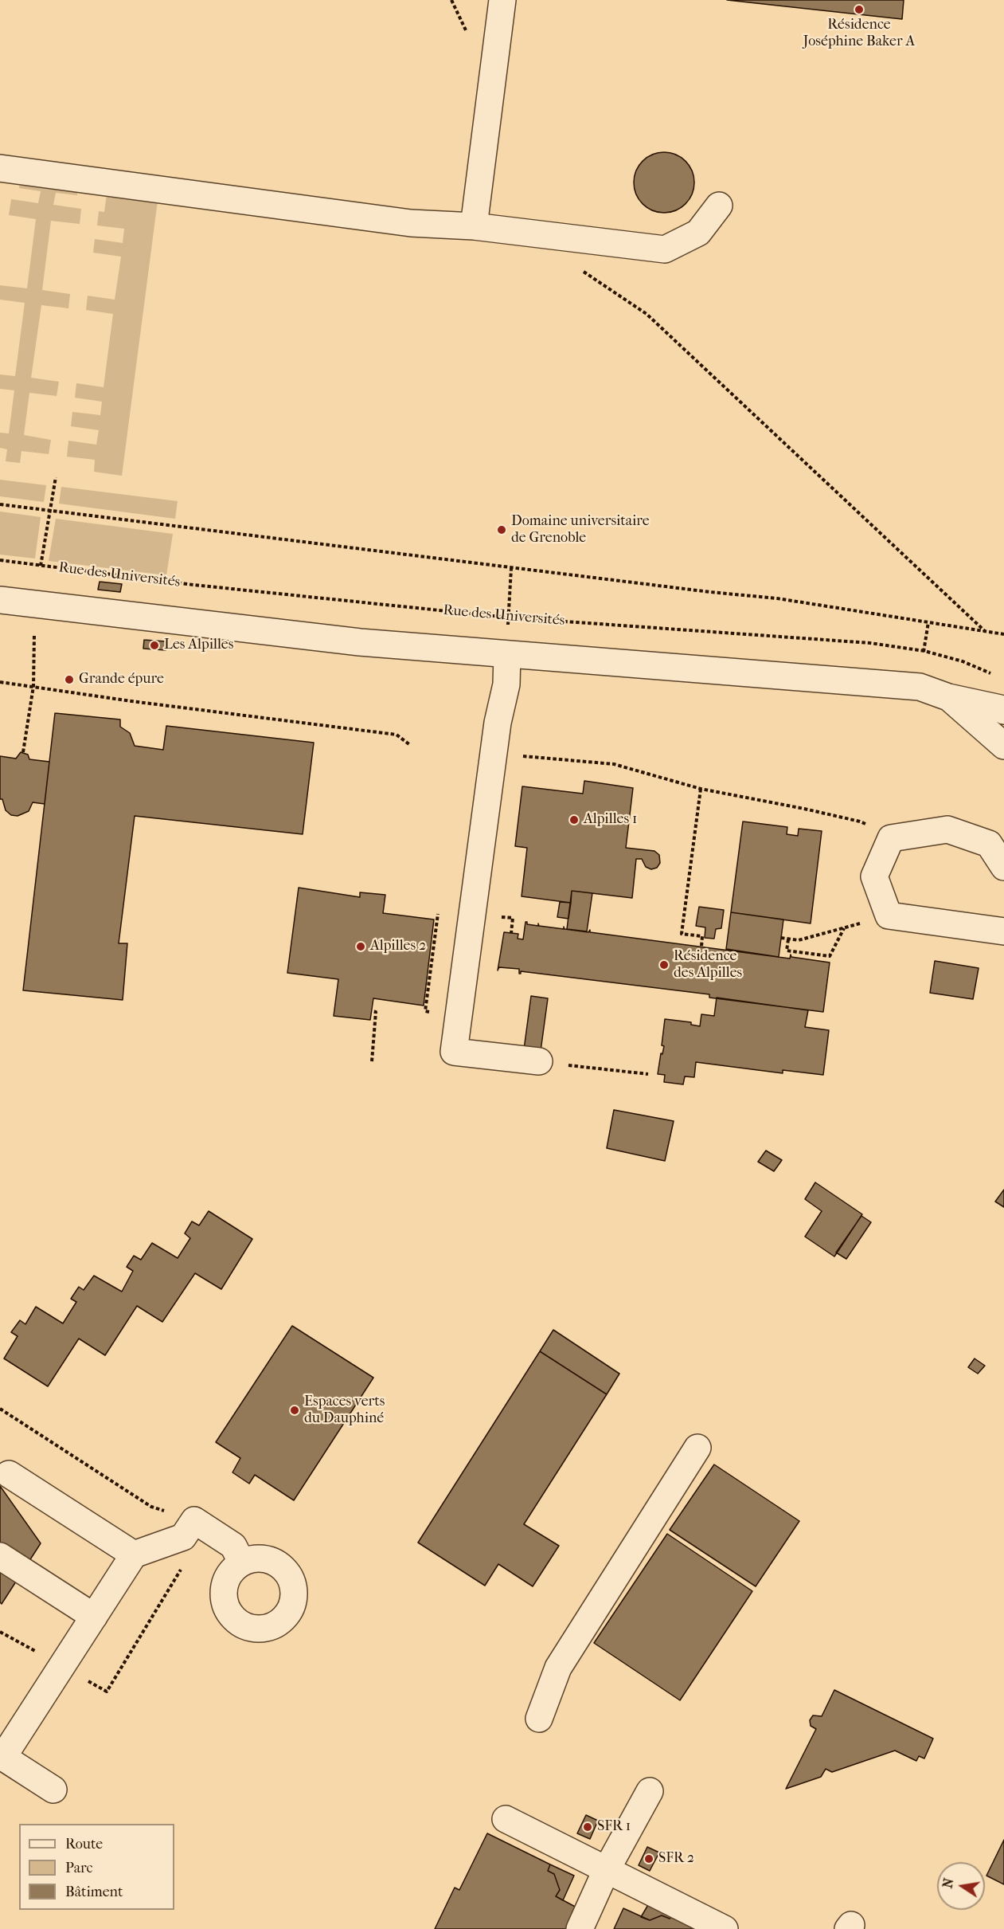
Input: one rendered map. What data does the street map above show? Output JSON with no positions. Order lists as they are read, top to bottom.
{
  "streets": {
    "path": ["Rue des Universités"]
  },
  "places": [
    "Résidence Joséphine Baker A",
    "Domaine universitaire de Grenoble",
    "Les Alpilles",
    "Grande épure",
    "Alpilles 1",
    "Alpilles 2",
    "Résidence des Alpilles",
    "Espaces verts du Dauphiné",
    "SFR 1",
    "SFR 2"
  ],
  "legend": ["Route", "Parc", "Bâtiment"],
  "north": "left"
}
